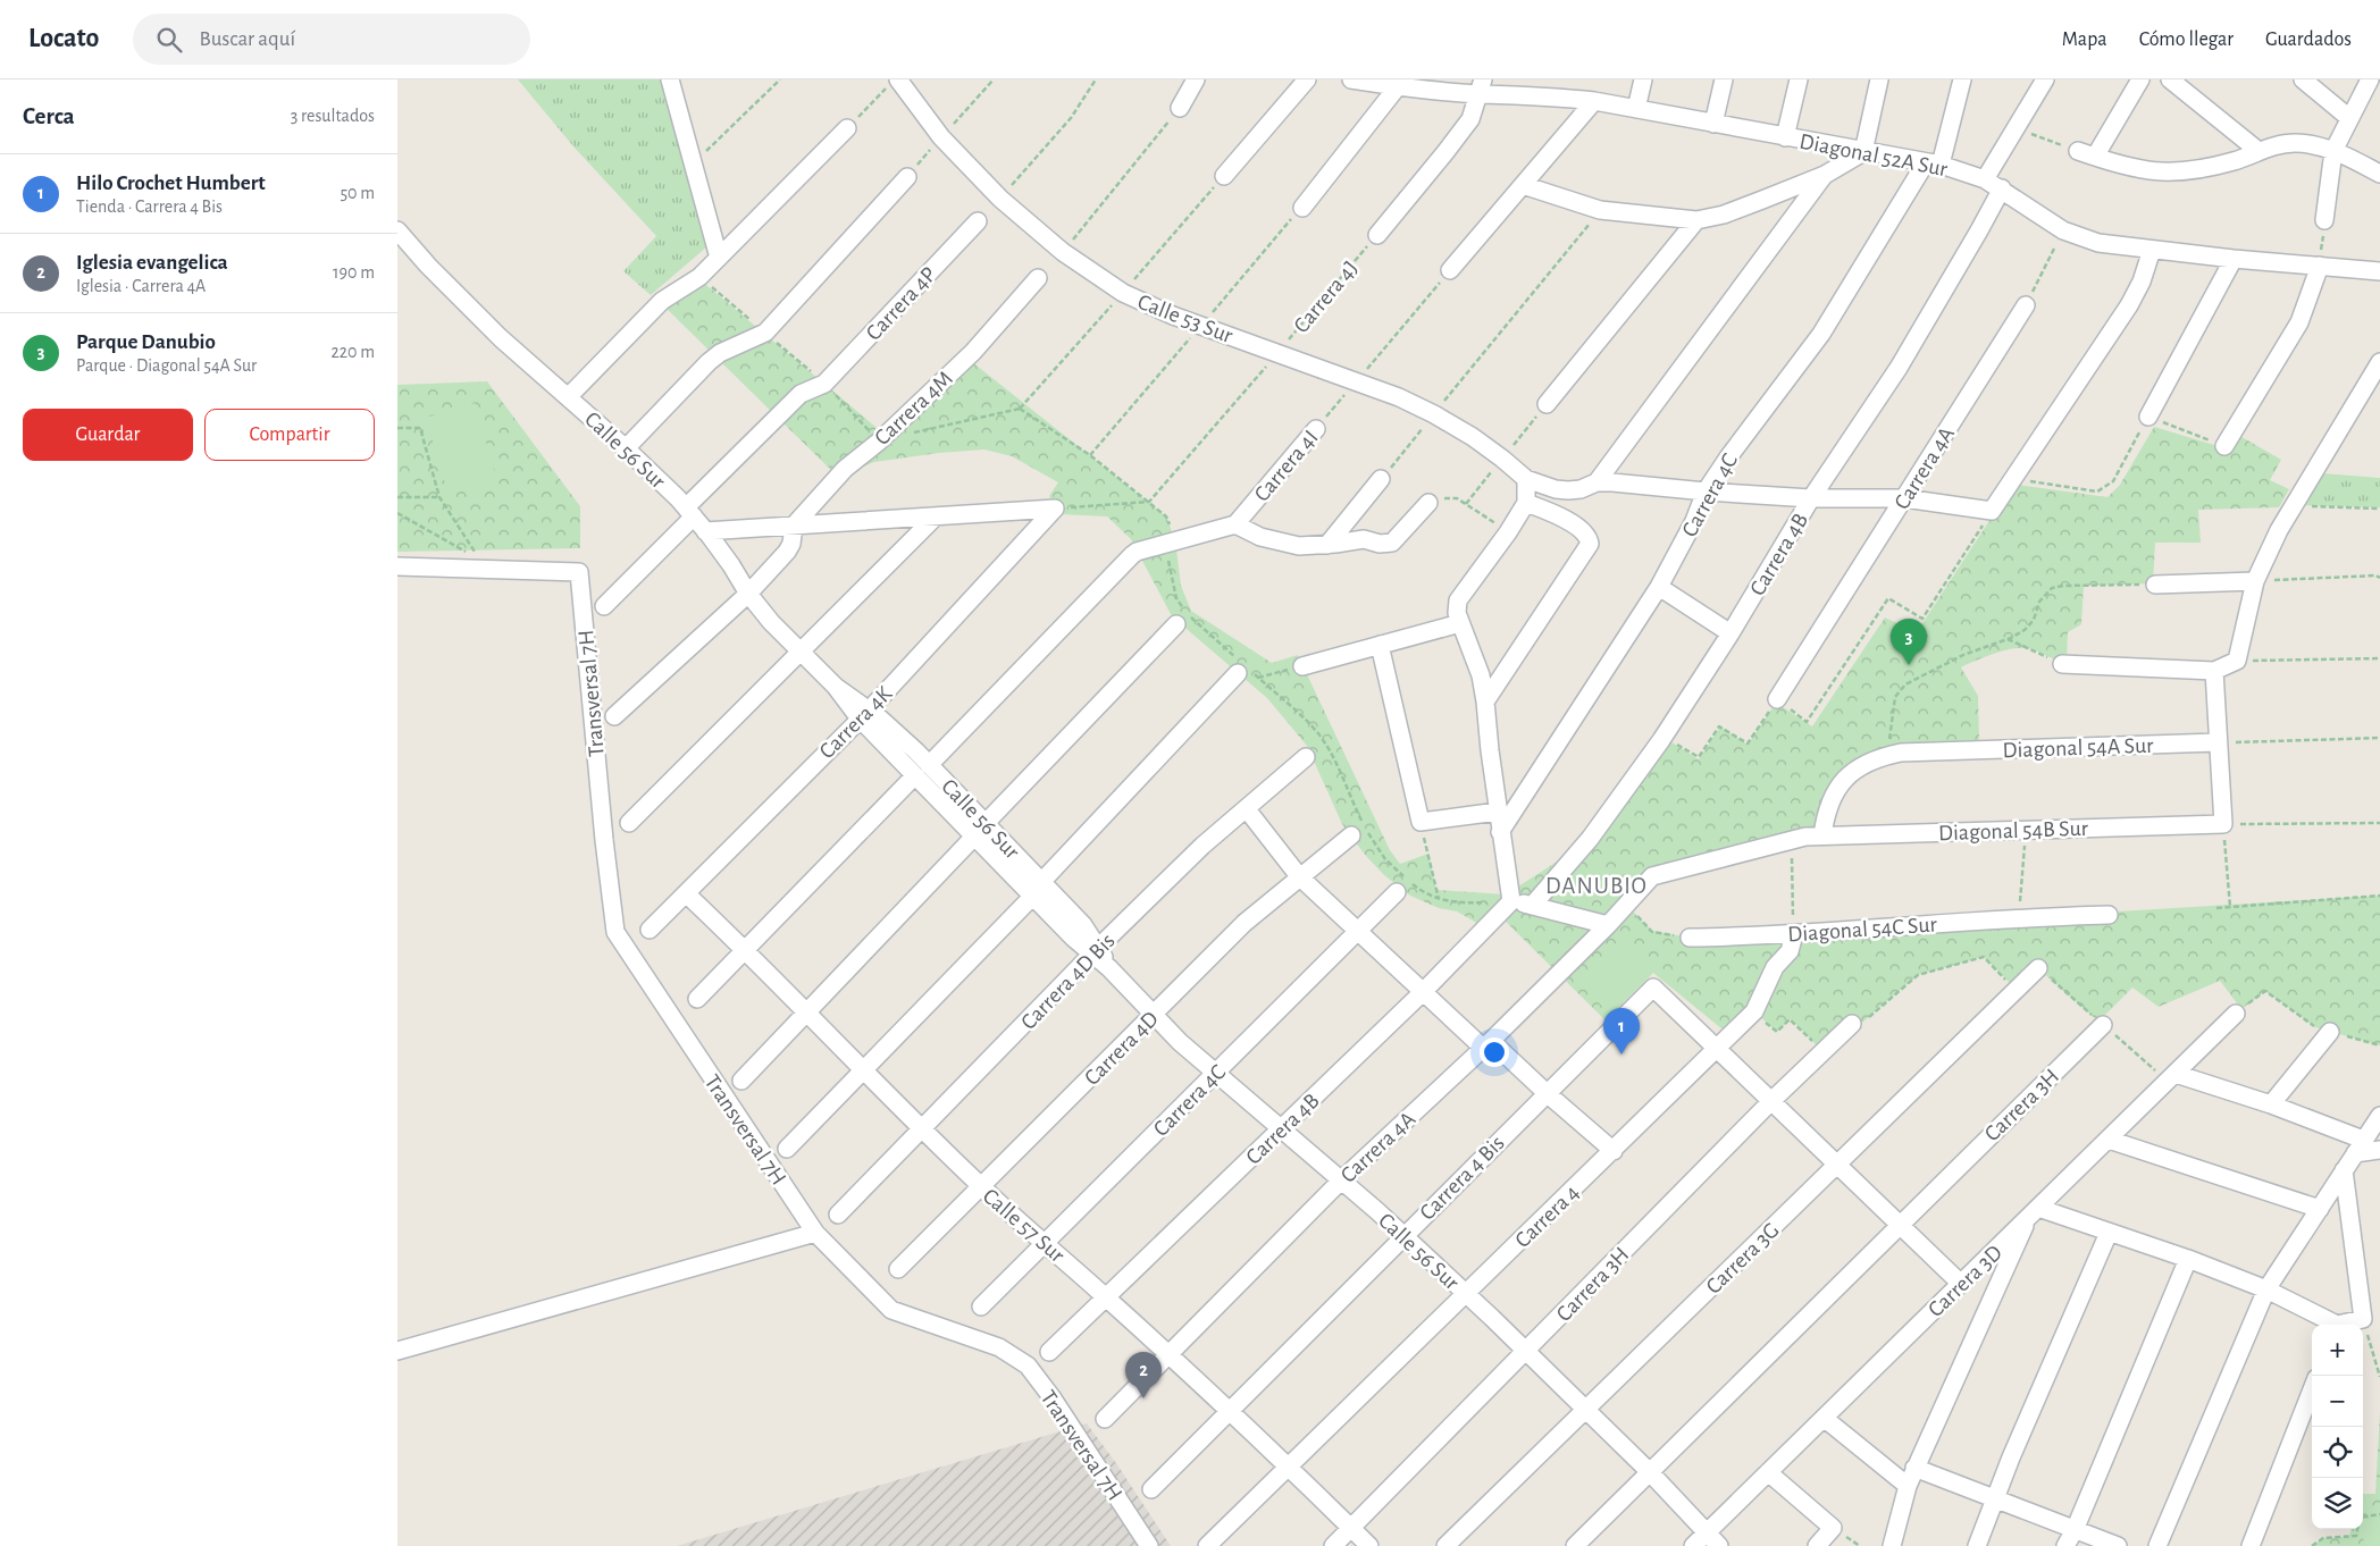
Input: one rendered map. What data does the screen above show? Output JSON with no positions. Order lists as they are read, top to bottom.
{
  "streets": {
    "street": [
      "Diagonal 52A Sur",
      "Carrera 4P",
      "Calle 53 Sur",
      "Carrera 4M",
      "Calle 56 Sur",
      "Carrera 4I",
      "Carrera 4A",
      "Carrera 4C",
      "Carrera 4B",
      "Transversal 7H",
      "Carrera 4K",
      "Diagonal 54A Sur",
      "Diagonal 54B Sur",
      "Diagonal 54C Sur",
      "Carrera 4D Bis",
      "Carrera 4D",
      "Carrera 3H",
      "Carrera 4 Bis",
      "Carrera 4",
      "Calle 57 Sur",
      "Carrera 3G",
      "Carrera 3D"
    ],
    "path": ["Carrera 4J"]
  },
  "crossings": [
    ["Diagonal 52A Sur", "Carrera 4C"],
    ["Diagonal 52A Sur", "Carrera 4B"],
    ["Carrera 4J", "Calle 53 Sur"],
    ["Carrera 4P", "Calle 56 Sur"],
    ["Calle 53 Sur", "Carrera 4I"],
    ["Carrera 4M", "Calle 56 Sur"],
    ["Calle 56 Sur", "Carrera 4A"],
    ["Calle 56 Sur", "Carrera 4C"],
    ["Calle 56 Sur", "Carrera 4B"],
    ["Calle 56 Sur", "Carrera 4K"],
    ["Calle 56 Sur", "Carrera 4D Bis"],
    ["Calle 56 Sur", "Carrera 4D"],
    ["Calle 56 Sur", "Carrera 3H"],
    ["Calle 56 Sur", "Carrera 4 Bis"],
    ["Calle 56 Sur", "Carrera 4"],
    ["Calle 56 Sur", "Carrera 3G"],
    ["Calle 56 Sur", "Carrera 3D"],
    ["Carrera 4A", "Diagonal 54B Sur"],
    ["Carrera 4A", "Calle 57 Sur"],
    ["Carrera 4C", "Calle 57 Sur"],
    ["Carrera 4B", "Calle 57 Sur"],
    ["Carrera 4K", "Calle 57 Sur"],
    ["Diagonal 54A Sur", "Diagonal 54B Sur"],
    ["Diagonal 54C Sur", "Carrera 4"],
    ["Carrera 4D Bis", "Calle 57 Sur"],
    ["Carrera 4D", "Calle 57 Sur"],
    ["Carrera 3H", "Calle 57 Sur"],
    ["Carrera 4 Bis", "Carrera 4"],
    ["Carrera 4 Bis", "Calle 57 Sur"],
    ["Carrera 4", "Calle 57 Sur"]
  ],
  "districts": ["DANUBIO"],
  "page": {
    "header": "Locato",
    "search": "Buscar aquí",
    "nav": ["Mapa", "Cómo llegar", "Guardados"],
    "heading": ["Cerca", "3 resultados"],
    "list": [
      {
        "mark": "1",
        "name": "Hilo Crochet Humbert",
        "note": "Tienda · Carrera 4 Bis",
        "value": "50 m"
      },
      {
        "mark": "2",
        "name": "Iglesia evangelica",
        "note": "Iglesia · Carrera 4A",
        "value": "190 m"
      },
      {
        "mark": "3",
        "name": "Parque Danubio",
        "note": "Parque · Diagonal 54A Sur",
        "value": "220 m"
      }
    ],
    "buttons": ["Guardar", "Compartir"],
    "pins": ["3", "1", "2"],
    "map_buttons": ["+", "−"]
  }
}
